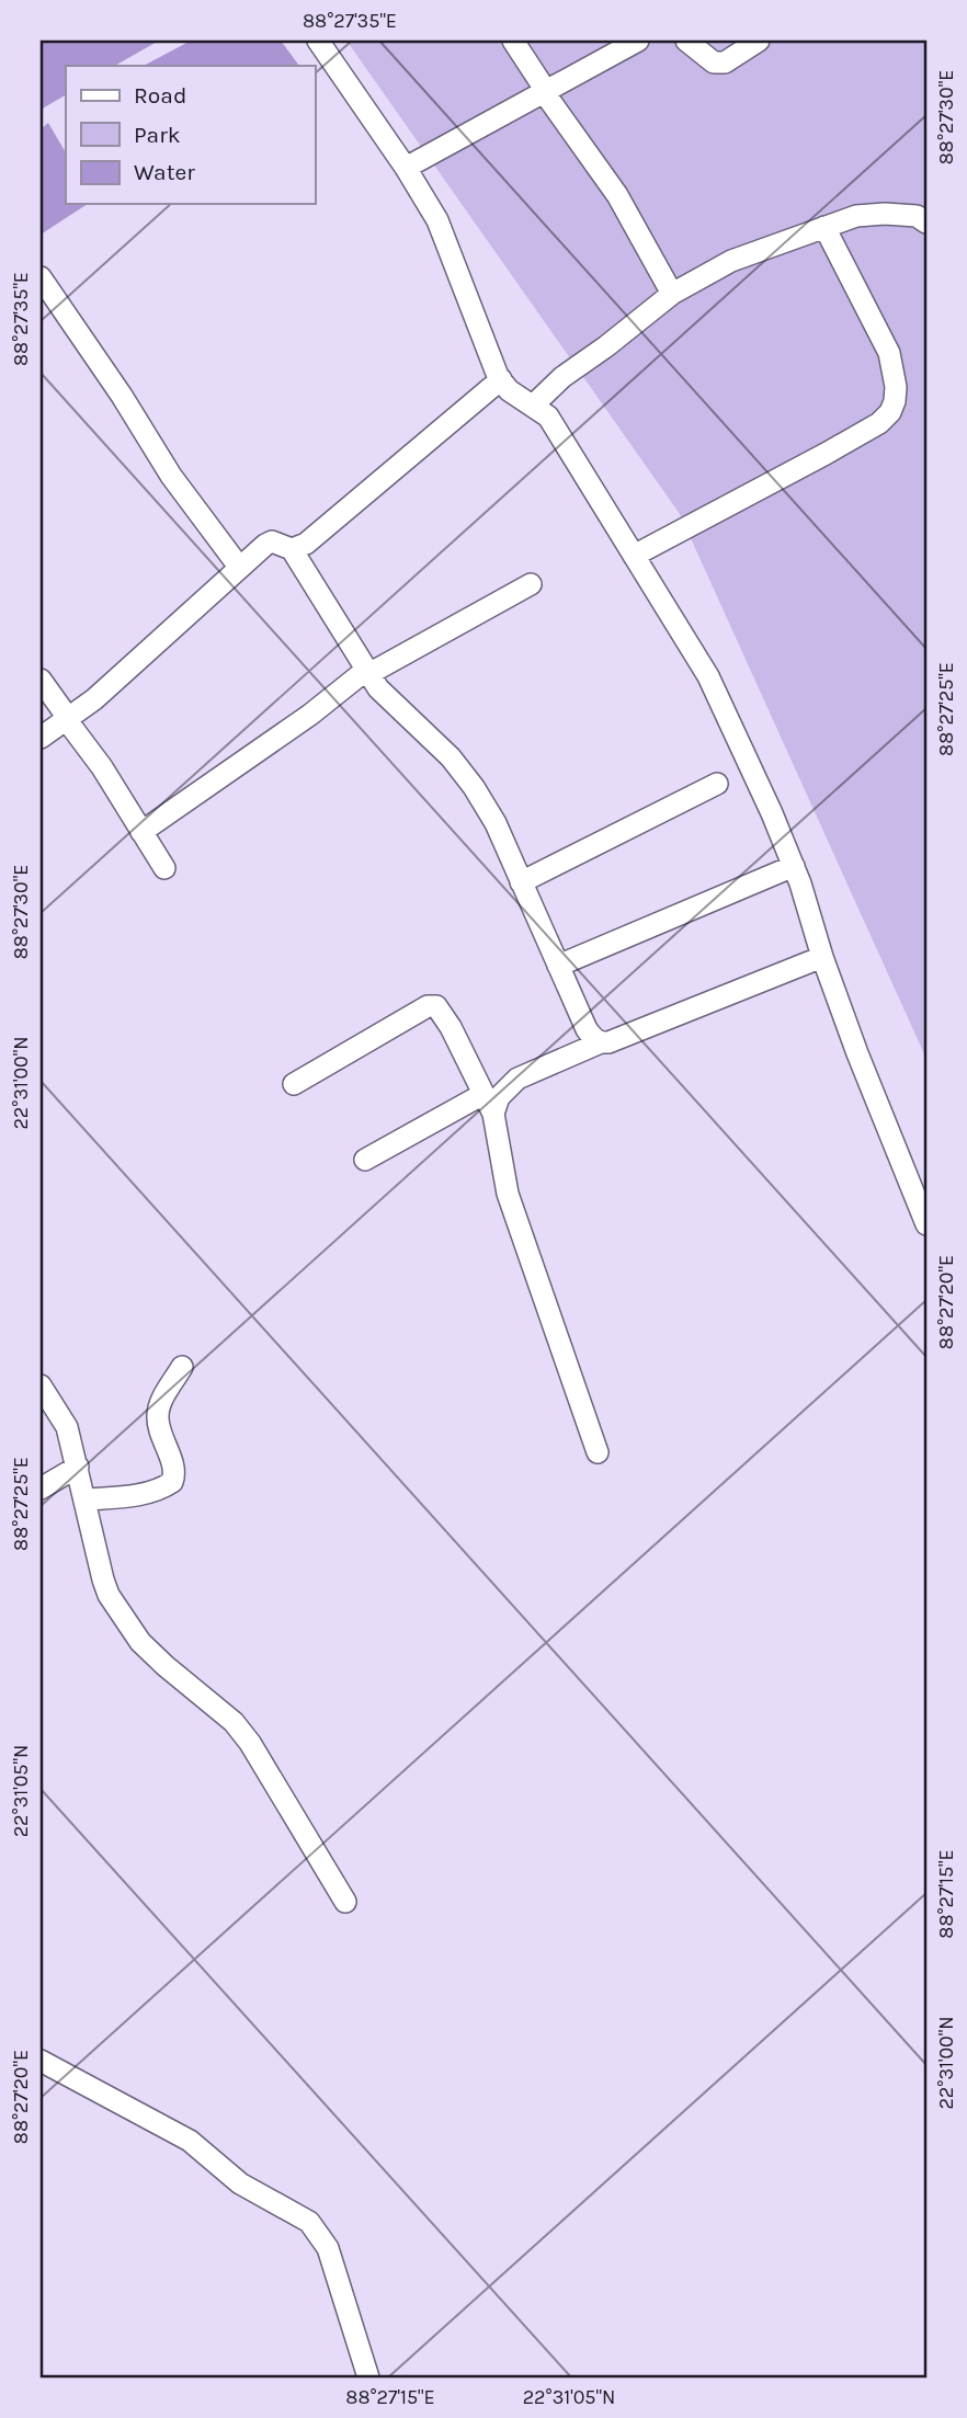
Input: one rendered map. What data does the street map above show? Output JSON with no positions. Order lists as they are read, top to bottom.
{
  "legend": ["Road", "Park", "Water"],
  "coordinates": [
    "88°27'35\"E",
    "88°27'30\"E",
    "88°27'25\"E",
    "22°31'00\"N",
    "88°27'20\"E",
    "22°31'05\"N",
    "88°27'15\"E"
  ]
}
